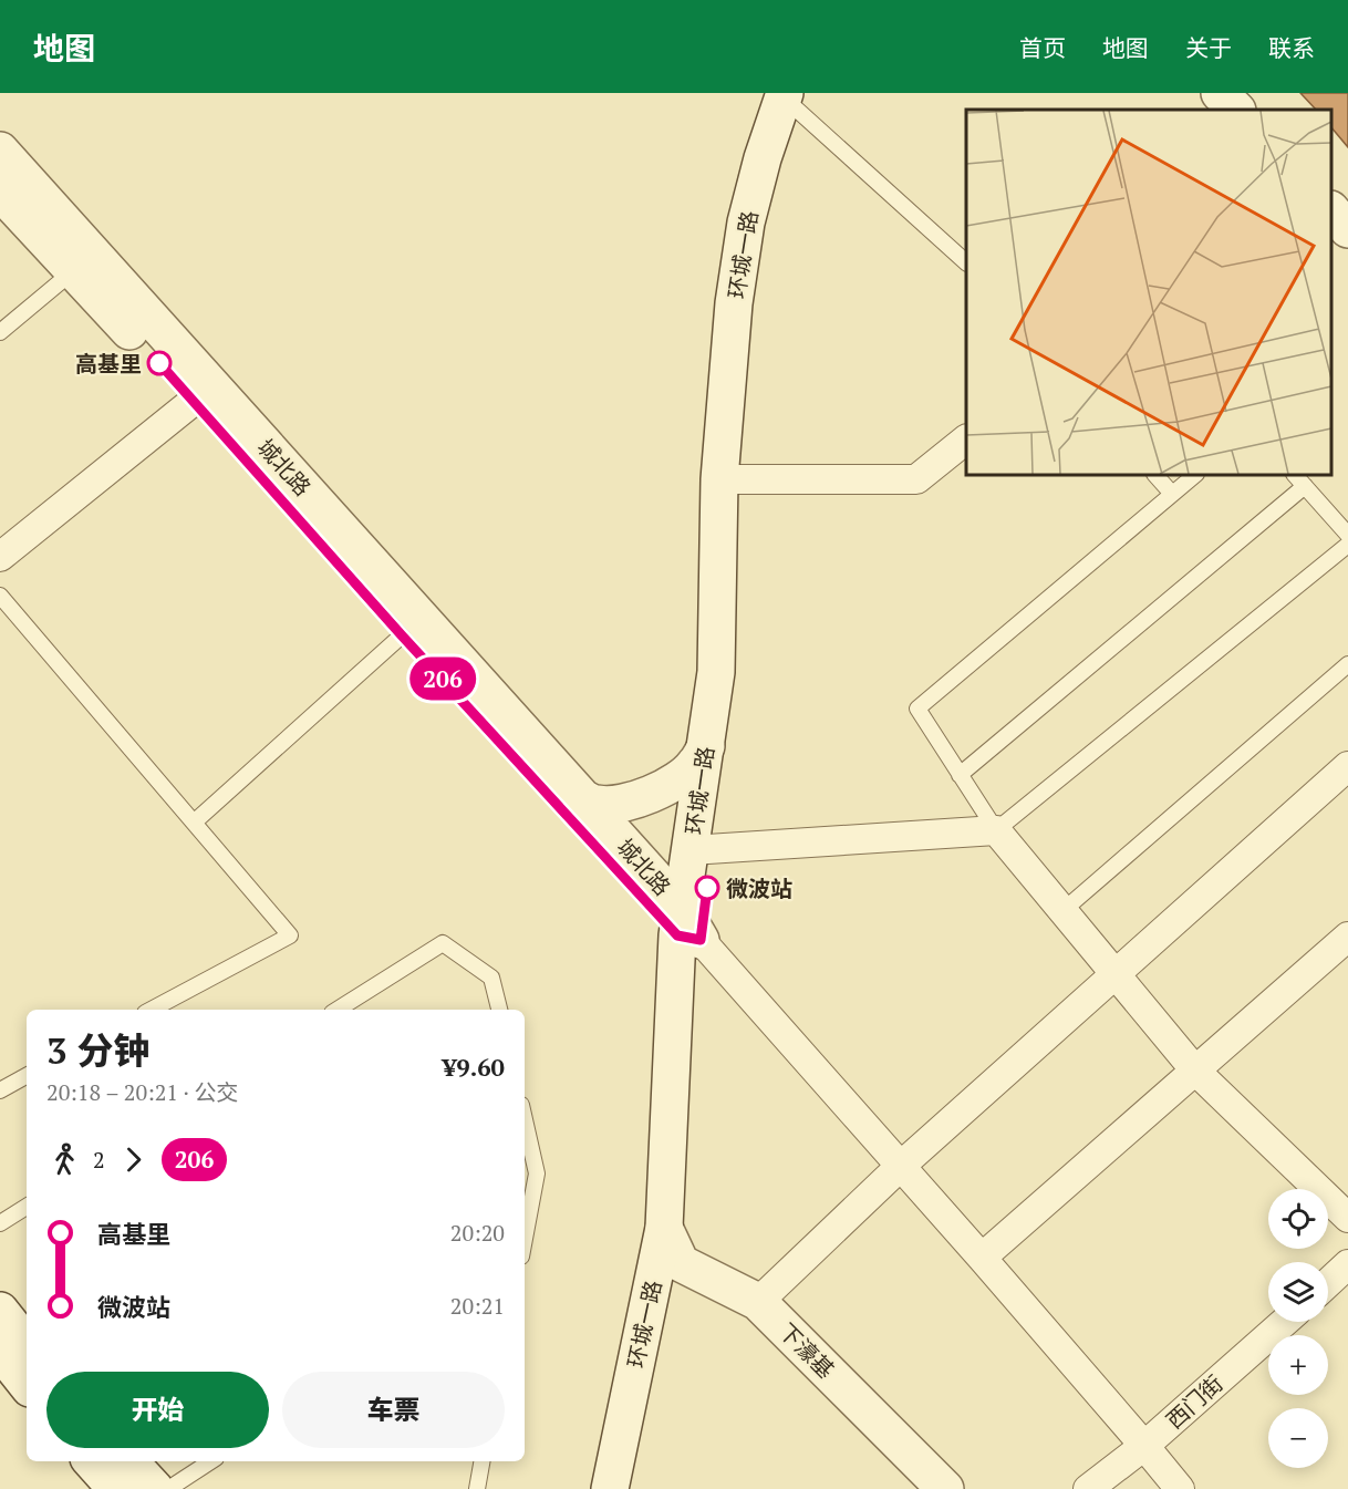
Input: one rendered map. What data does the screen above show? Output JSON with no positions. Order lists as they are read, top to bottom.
{
  "streets": {
    "street": [
      "环城一路",
      "城北路",
      "下濠基",
      "西门街"
    ]
  },
  "crossings": [
    ["环城一路", "城北路"],
    ["环城一路", "下濠基"]
  ],
  "places": ["高基里", "微波站"],
  "lines": ["bus line 206"],
  "page": {
    "header": "地图",
    "nav": [
      "首页",
      "地图",
      "关于",
      "联系"
    ],
    "on_map": "206",
    "heading": ["3 分钟", "20:18 – 20:21 · 公交", "¥9.60"],
    "legs": ["2", "206"],
    "map_buttons": ["+", "−"],
    "list": [
      {
        "name": "高基里",
        "value": "20:20"
      },
      {
        "name": "微波站",
        "value": "20:21"
      }
    ],
    "buttons": ["开始", "车票"]
  }
}
